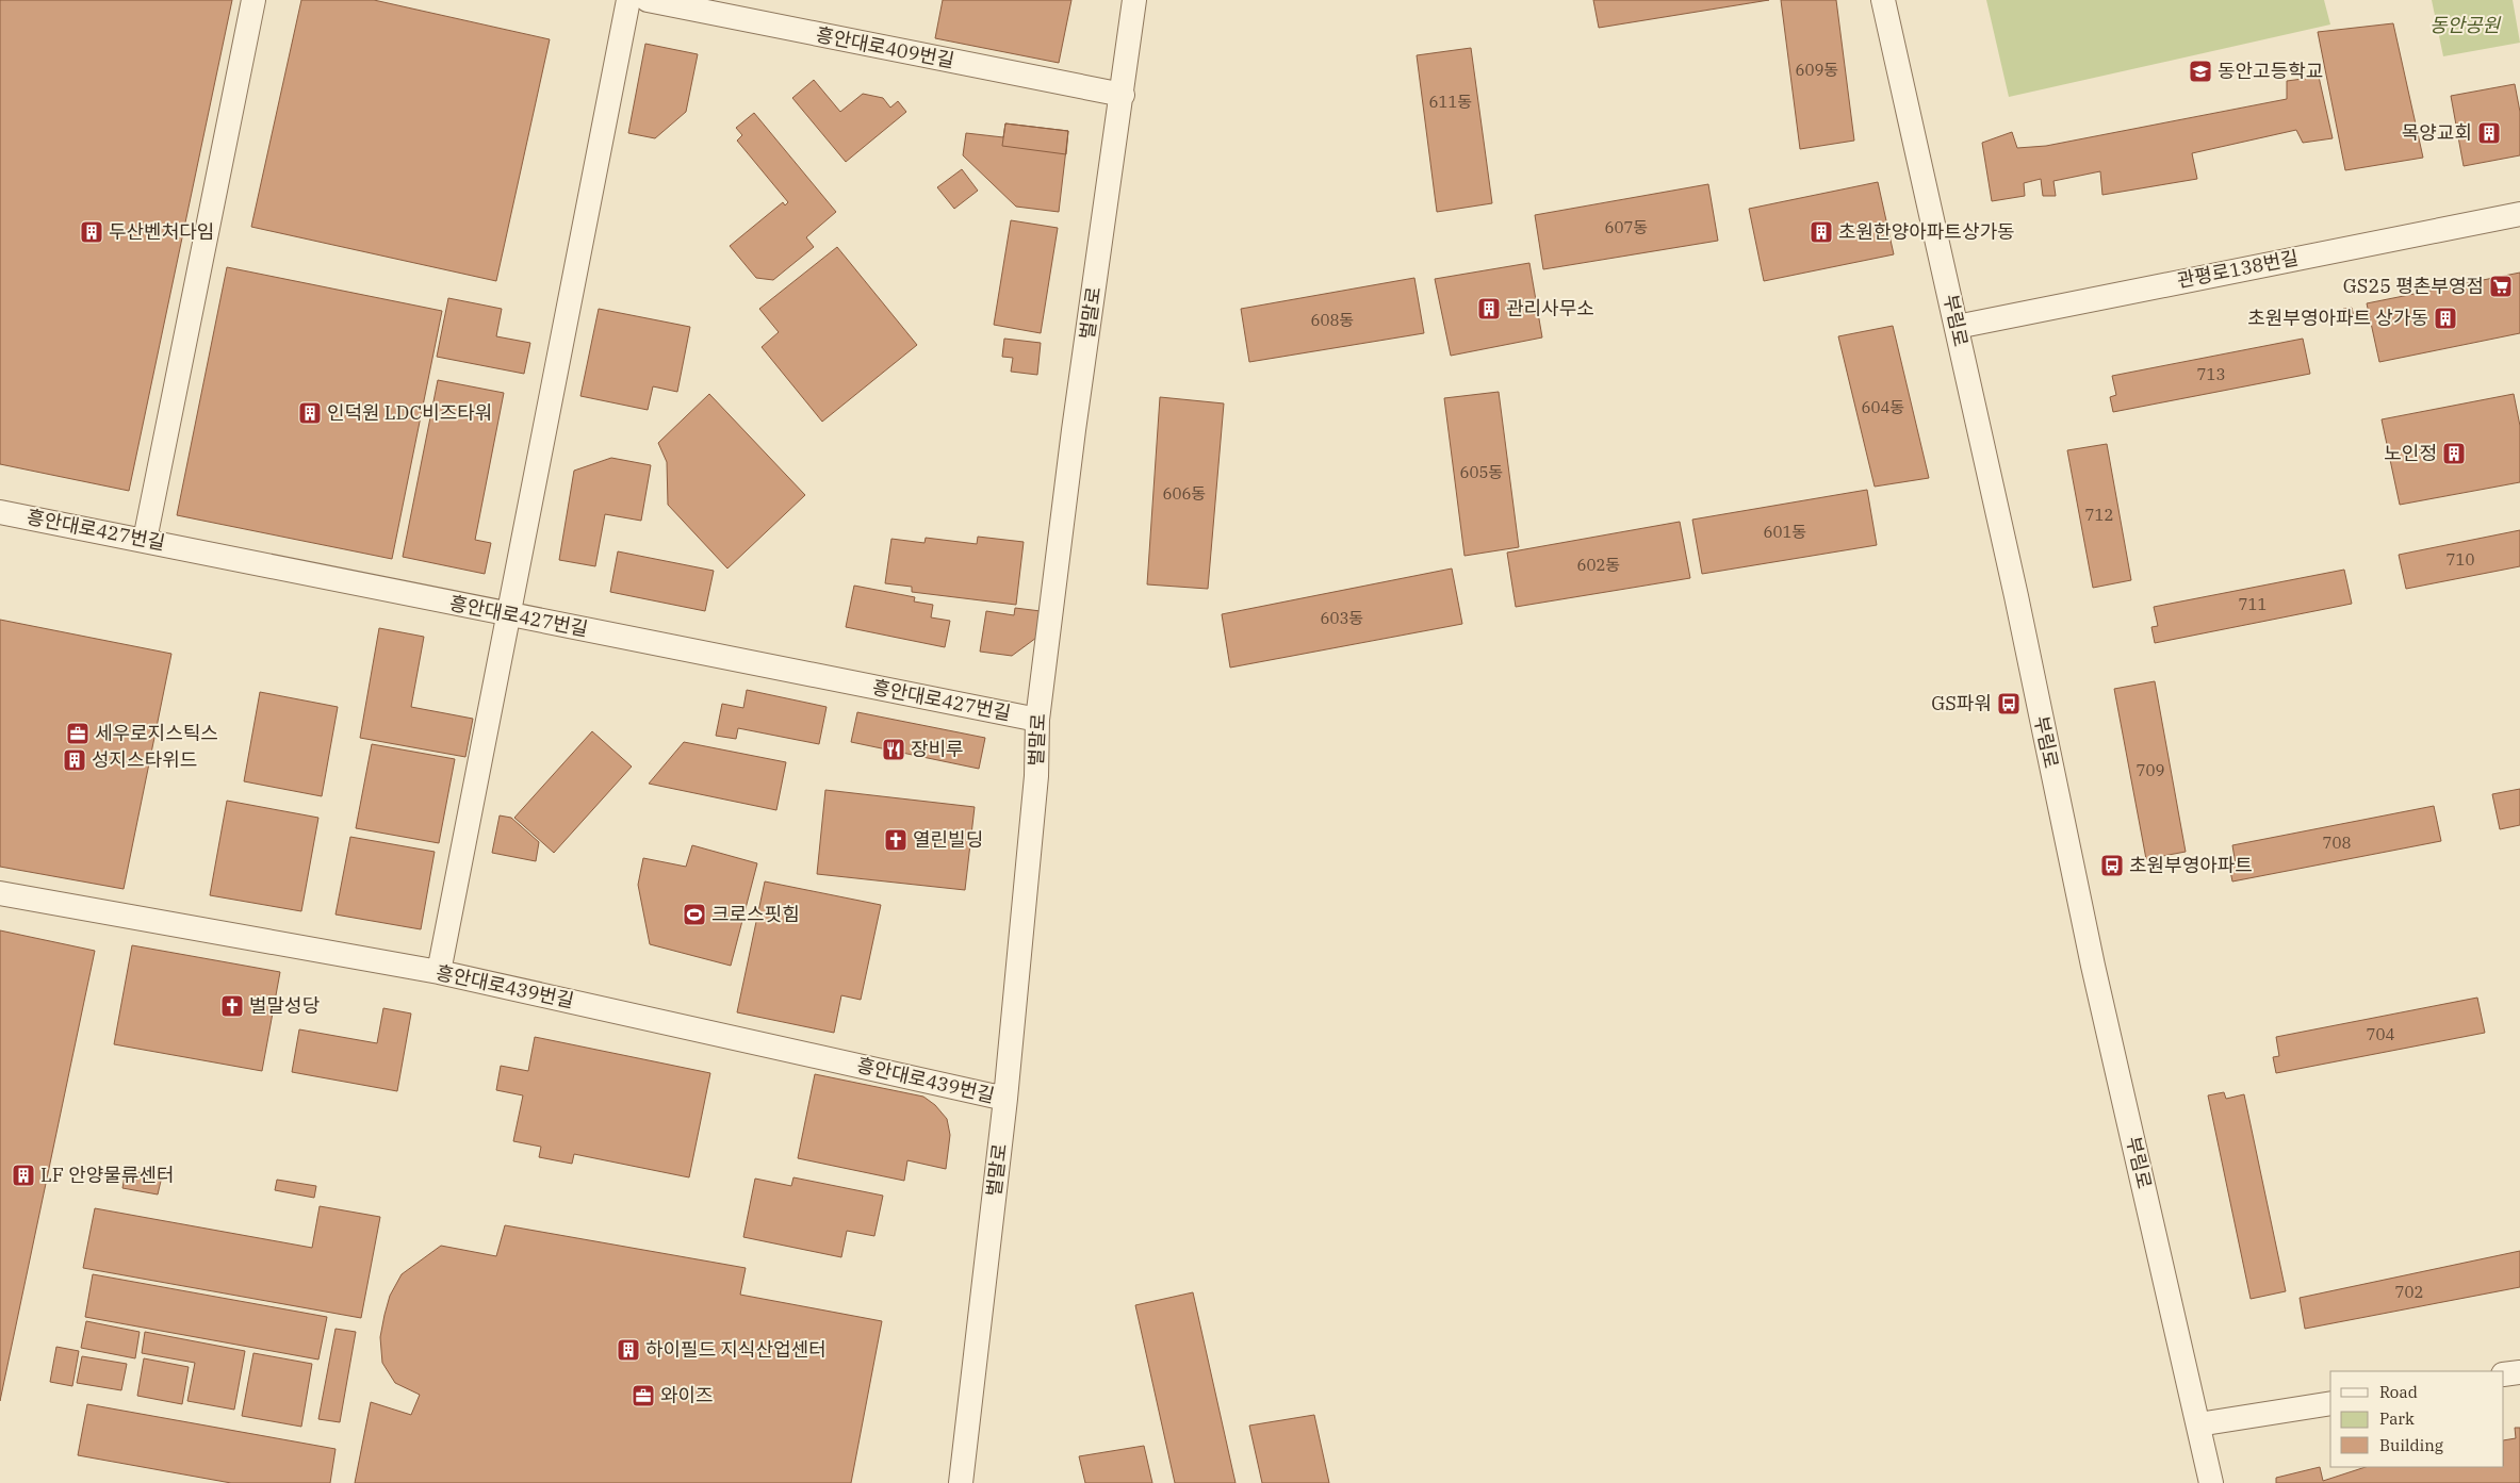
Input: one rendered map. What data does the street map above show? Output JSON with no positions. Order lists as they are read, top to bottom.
{
  "streets": {
    "street": [
      "흥안대로409번길",
      "관평로138번길",
      "벌말로",
      "부림로",
      "흥안대로427번길",
      "흥안대로439번길"
    ]
  },
  "crossings": [
    ["흥안대로409번길", "벌말로"],
    ["관평로138번길", "부림로"],
    ["벌말로", "흥안대로427번길"],
    ["벌말로", "흥안대로439번길"]
  ],
  "parks": ["동안공원"],
  "places": {
    "school or university": ["동안고등학교"],
    "building": [
      "목양교회",
      "두산벤처다임",
      "초원한양아파트상가동",
      "관리사무소",
      "초원부영아파트 상가동",
      "인덕원 LDC비즈타워",
      "노인정",
      "성지스타위드",
      "LF 안양물류센터",
      "하이필드 지식산업센터"
    ],
    "supermarket": ["GS25 평촌부영점"],
    "bus stop": ["GS파워", "초원부영아파트"],
    "office": ["세우로지스틱스", "와이즈"],
    "restaurant": ["장비루"],
    "church": ["열린빌딩", "벌말성당"],
    "sports": ["크로스핏힘"]
  },
  "house_numbers": [
    "609동",
    "611동",
    "607동",
    "608동",
    "713",
    "604동",
    "605동",
    "606동",
    "712",
    "601동",
    "710",
    "602동",
    "711",
    "603동",
    "709",
    "708",
    "704",
    "702"
  ],
  "legend": ["Road", "Park", "Building"]
}
